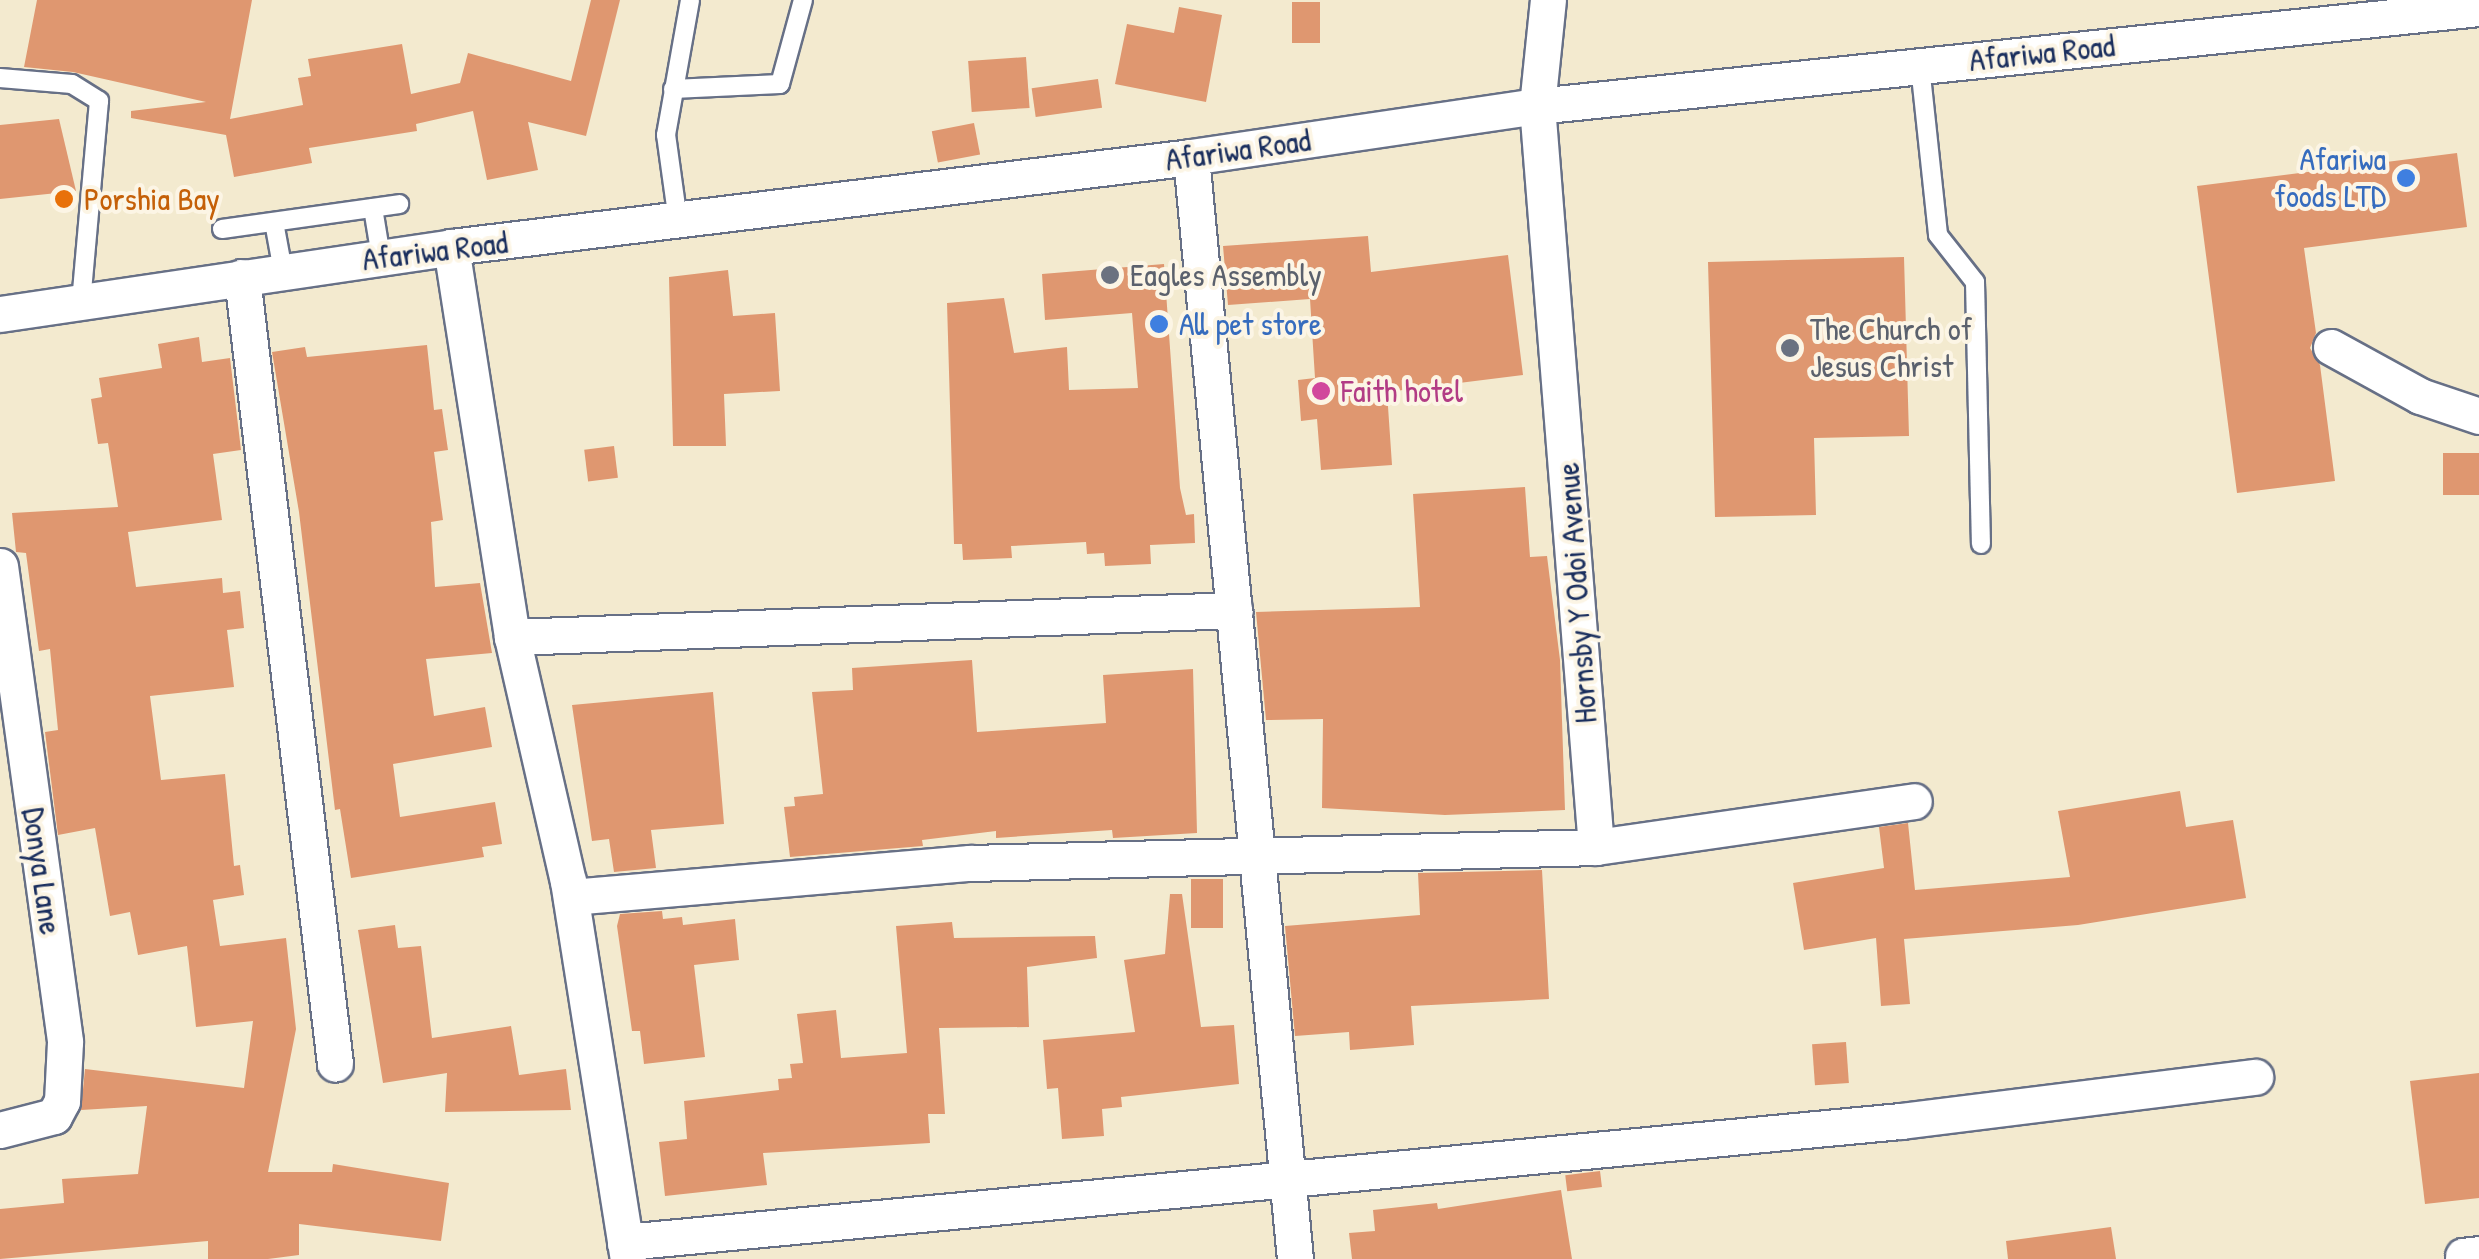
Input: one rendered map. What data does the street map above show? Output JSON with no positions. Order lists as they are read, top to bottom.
{
  "streets": {
    "street": ["Afariwa Road", "Hornsby Y Odoi Avenue", "Donya Lane"]
  },
  "crossings": [
    ["Afariwa Road", "Hornsby Y Odoi Avenue"]
  ],
  "places": [
    "Afariwa foods LTD",
    "Porshia Bay",
    "Eagles Assembly",
    "All pet store",
    "The Church of Jesus Christ",
    "Faith hotel"
  ]
}
